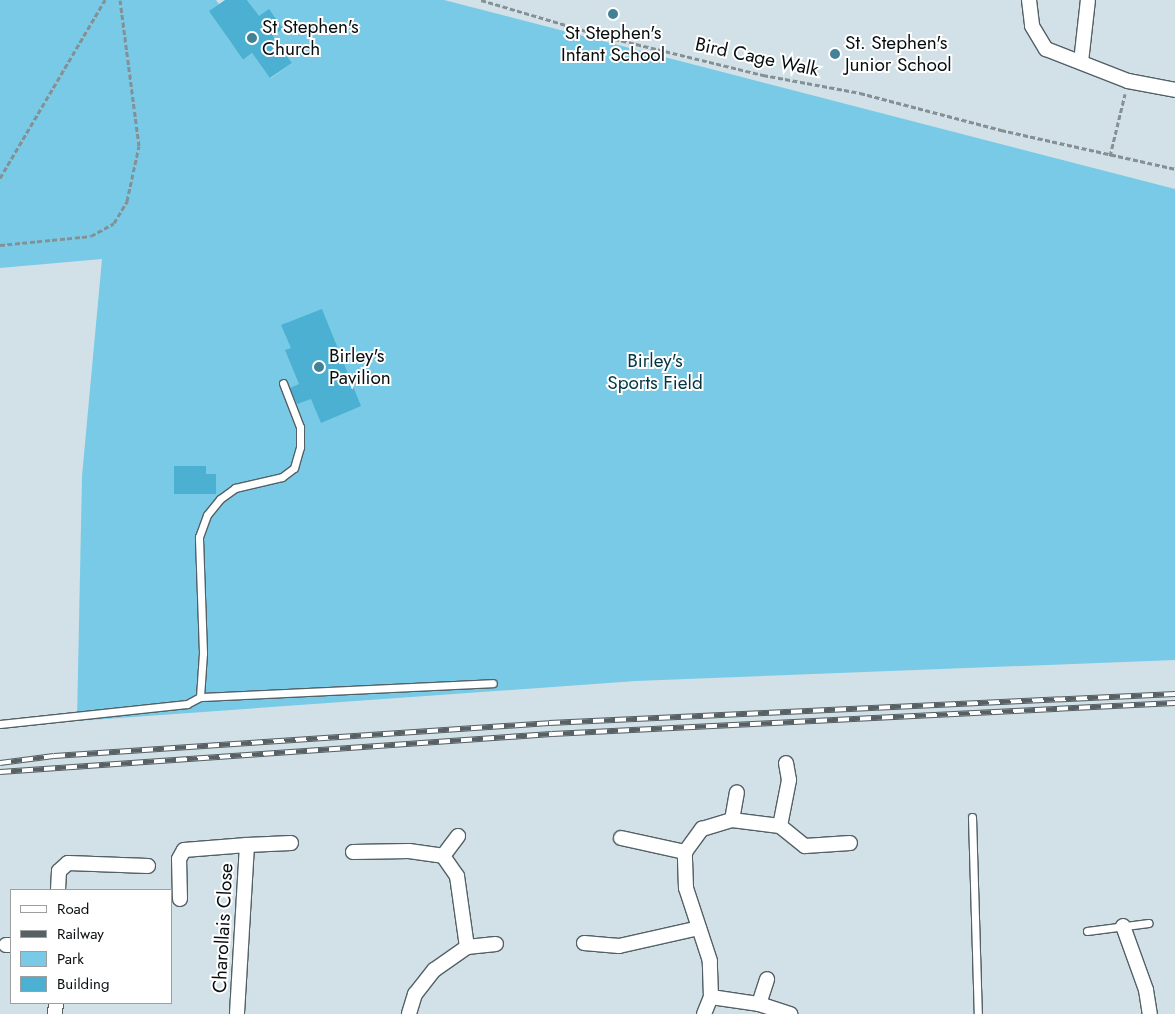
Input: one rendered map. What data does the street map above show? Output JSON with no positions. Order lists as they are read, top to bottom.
{
  "streets": {
    "street": ["Charollais Close"],
    "path": ["Bird Cage Walk"]
  },
  "parks": ["Birley's Sports Field"],
  "places": [
    "St Stephen's Infant School",
    "St Stephen's Church",
    "St. Stephen's Junior School",
    "Birley's Pavilion"
  ],
  "legend": [
    "Road",
    "Railway",
    "Park",
    "Building"
  ]
}
